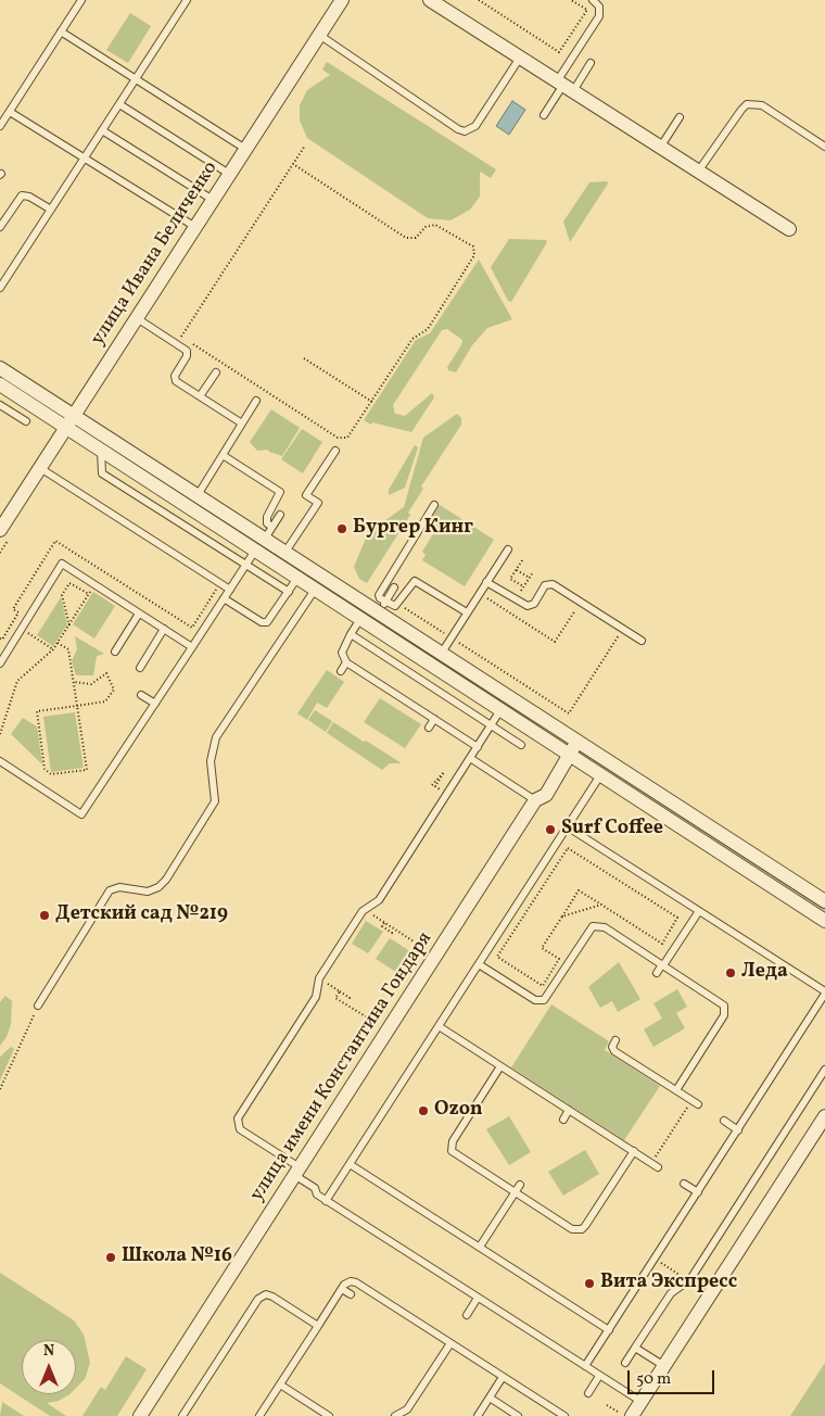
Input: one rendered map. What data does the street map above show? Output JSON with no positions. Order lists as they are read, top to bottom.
{
  "streets": {
    "street": ["улица Ивана Беличенко", "улица имени Константина Гондаря"]
  },
  "places": [
    "Бургер Кинг",
    "Surf Coffee",
    "Детский сад №219",
    "Леда",
    "Ozon",
    "Школа №16",
    "Вита Экспресс"
  ],
  "scale_bar": "50 m",
  "north": "top"
}
